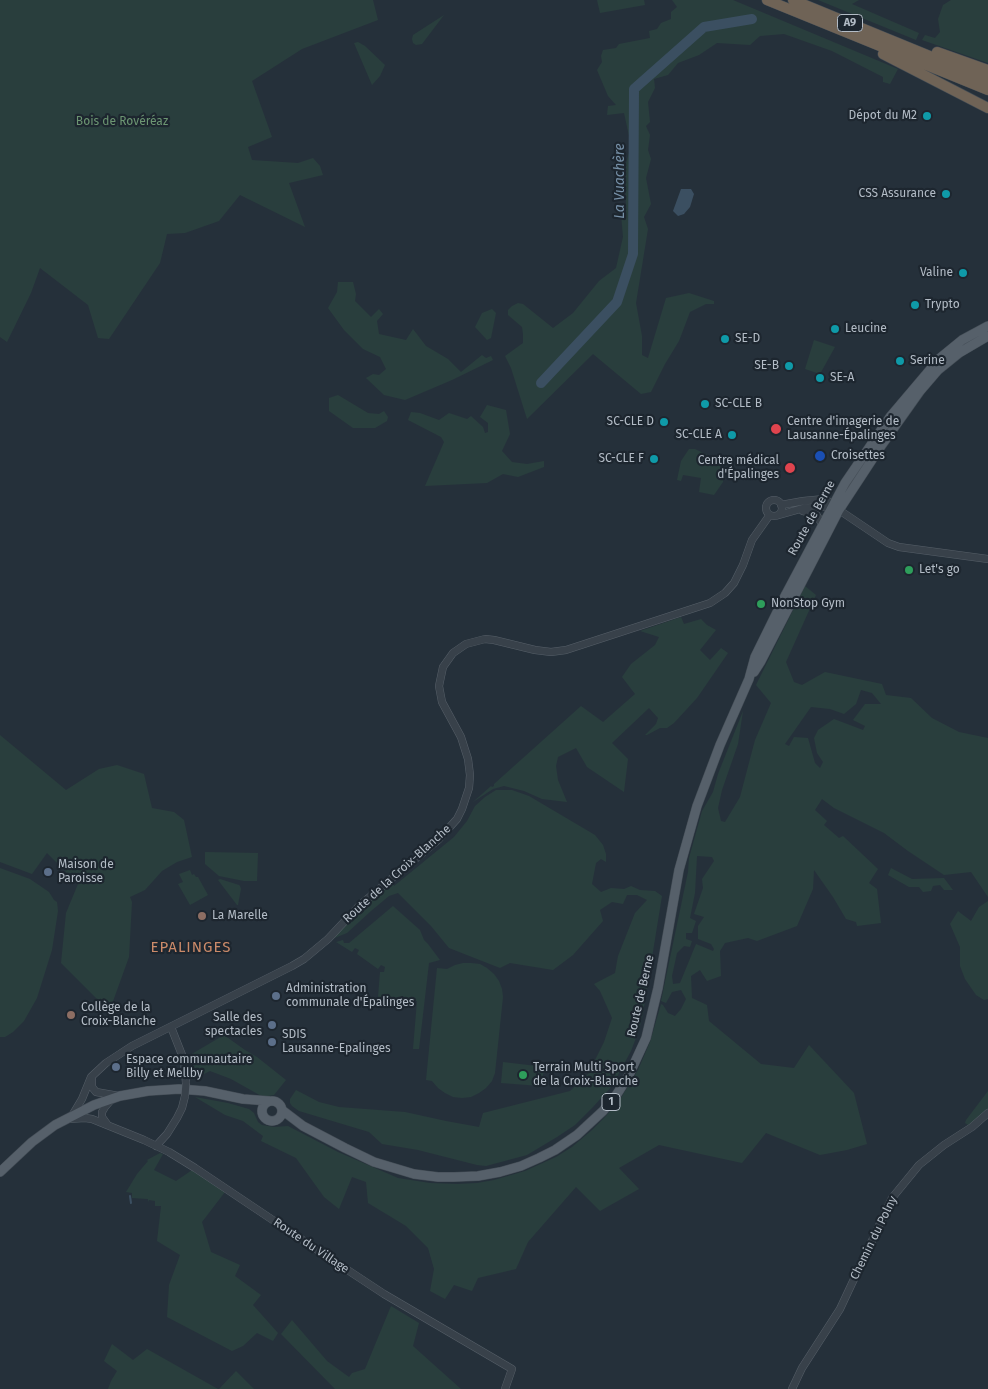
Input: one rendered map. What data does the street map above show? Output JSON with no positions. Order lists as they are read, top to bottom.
{
  "streets": {
    "highway": ["A9"],
    "main road": ["Route de Berne", "1"],
    "street": ["Route de la Croix-Blanche", "Chemin du Polny", "Route du Village"]
  },
  "districts": ["EPALINGES"],
  "water": ["La Vuachère"],
  "parks": ["Bois de Rovéréaz"],
  "places": [
    "Dépot du M2",
    "CSS Assurance",
    "Valine",
    "Trypto",
    "Leucine",
    "SE-D",
    "Serine",
    "SE-B",
    "SE-A",
    "SC-CLE B",
    "SC-CLE D",
    "Centre d'imagerie de Lausanne-Épalinges",
    "SC-CLE A",
    "Croisettes",
    "SC-CLE F",
    "Centre médical d'Épalinges",
    "Let's go",
    "NonStop Gym",
    "Maison de Paroisse",
    "La Marelle",
    "Administration communale d'Épalinges",
    "Collège de la Croix-Blanche",
    "Salle des spectacles",
    "SDIS Lausanne-Epalinges",
    "Espace communautaire Billy et Mellby",
    "Terrain Multi Sport de la Croix-Blanche"
  ]
}
